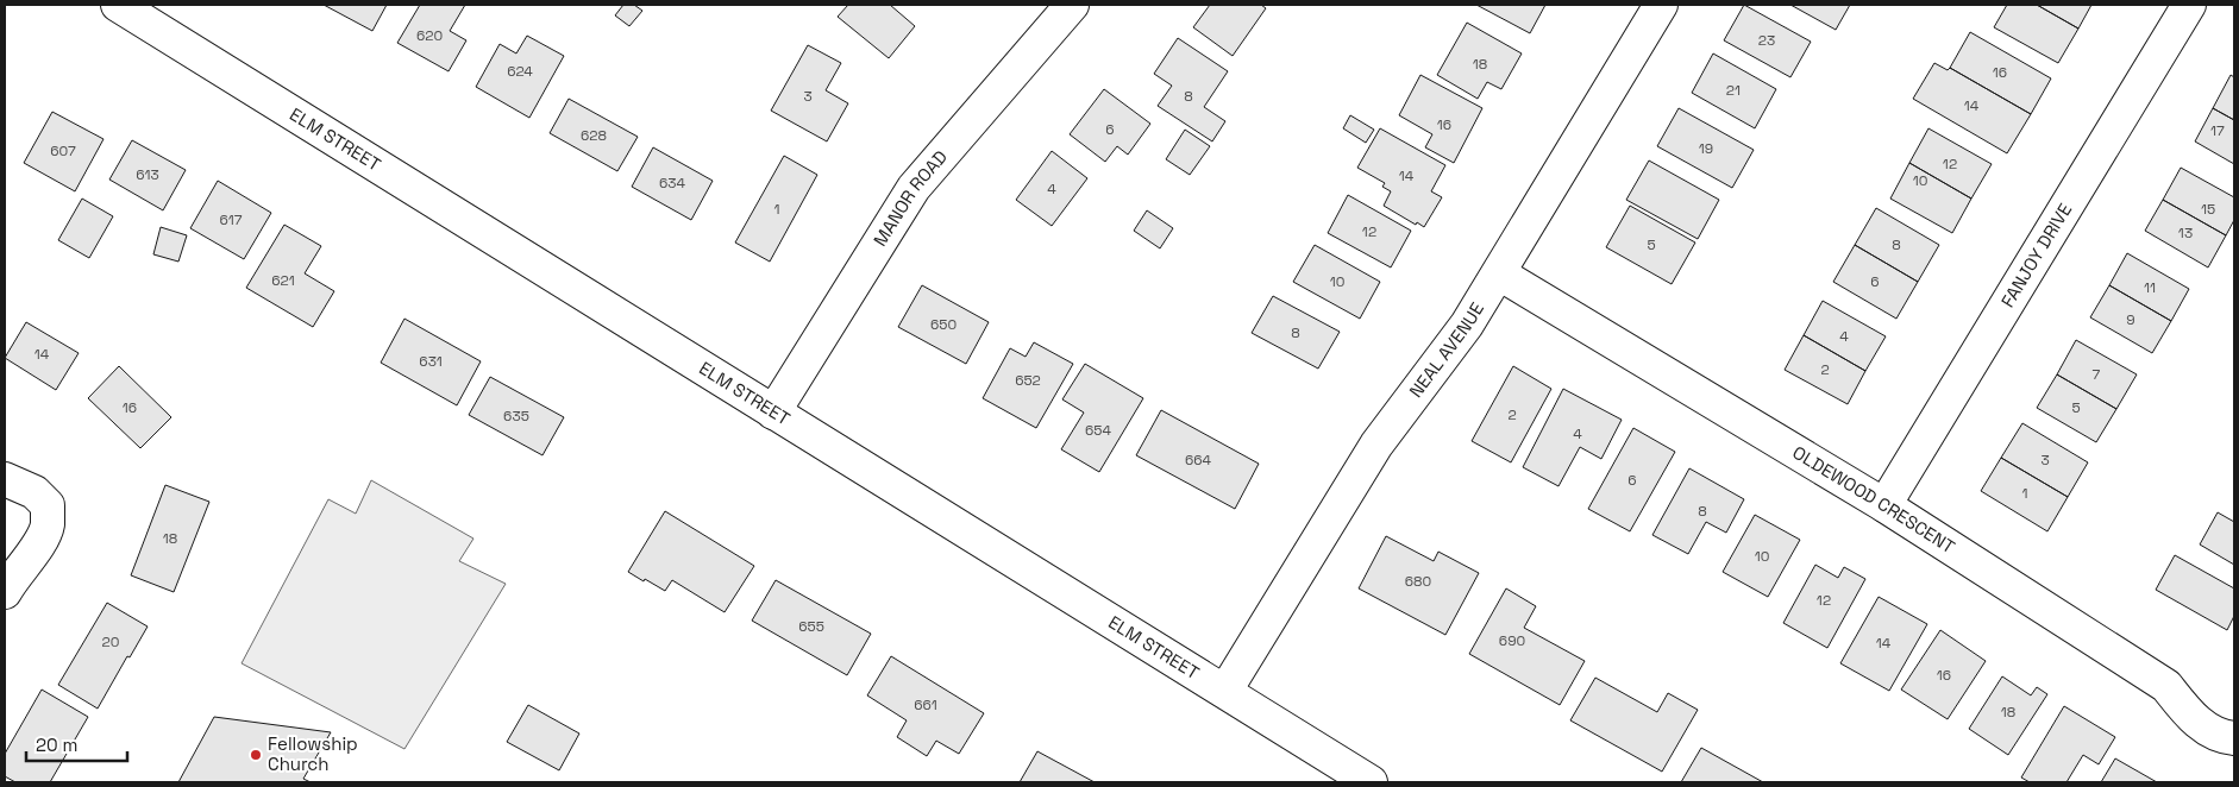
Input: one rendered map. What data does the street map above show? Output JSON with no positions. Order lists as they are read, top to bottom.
{
  "streets": {
    "street": [
      "ELM STREET",
      "MANOR ROAD",
      "FANJOY DRIVE",
      "NEAL AVENUE",
      "OLDEWOOD CRESCENT"
    ]
  },
  "crossings": [
    ["ELM STREET", "MANOR ROAD"],
    ["ELM STREET", "NEAL AVENUE"],
    ["FANJOY DRIVE", "OLDEWOOD CRESCENT"],
    ["NEAL AVENUE", "OLDEWOOD CRESCENT"]
  ],
  "places": ["Fellowship Church"],
  "house_numbers": [
    "620",
    "23",
    "18",
    "624",
    "16",
    "21",
    "3",
    "8",
    "14",
    "16",
    "6",
    "17",
    "628",
    "19",
    "607",
    "12",
    "613",
    "14",
    "10",
    "634",
    "4",
    "1",
    "15",
    "617",
    "12",
    "13",
    "5",
    "8",
    "621",
    "10",
    "6",
    "11",
    "9",
    "650",
    "8",
    "4",
    "14",
    "631",
    "2",
    "7",
    "652",
    "16",
    "5",
    "2",
    "635",
    "654",
    "4",
    "664",
    "3",
    "6",
    "1",
    "8",
    "18",
    "10",
    "680",
    "12",
    "655",
    "690",
    "20",
    "14",
    "16",
    "661",
    "18"
  ],
  "scale_bar": "20 m"
}
